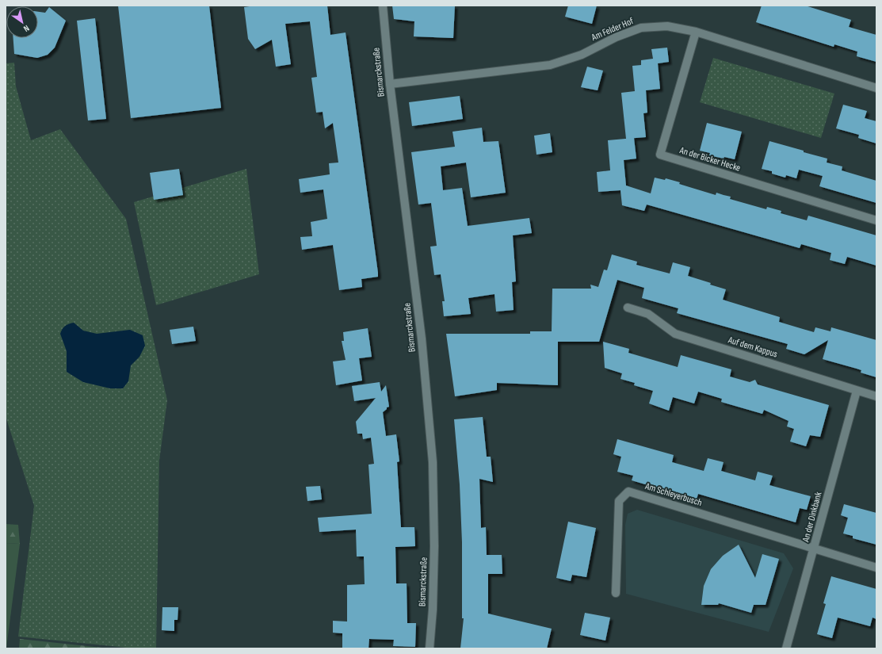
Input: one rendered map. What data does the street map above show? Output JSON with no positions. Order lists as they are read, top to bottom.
{
  "streets": {
    "street": [
      "Am Felder Hof",
      "Bismarckstraße",
      "An der Bicker Hecke",
      "Auf dem Kappus",
      "Am Schleyerbusch",
      "An der Dinkbank"
    ]
  },
  "crossings": [
    ["Am Felder Hof", "Bismarckstraße"],
    ["Am Felder Hof", "An der Bicker Hecke"],
    ["Auf dem Kappus", "An der Dinkbank"],
    ["Am Schleyerbusch", "An der Dinkbank"]
  ],
  "north": "bottom right"
}
